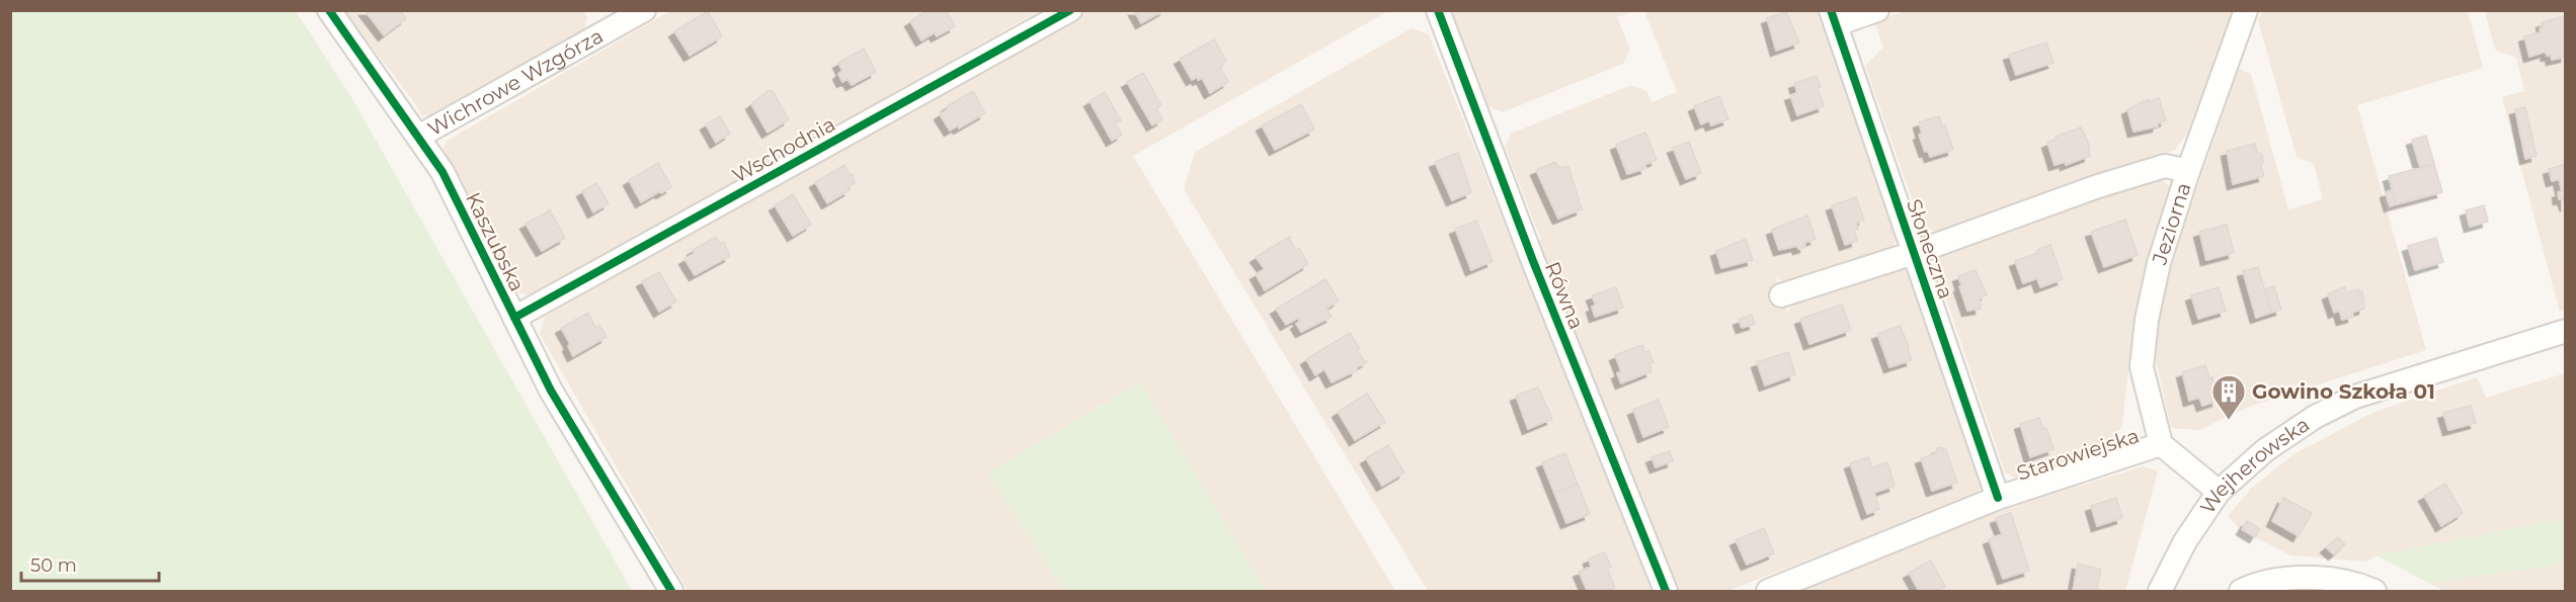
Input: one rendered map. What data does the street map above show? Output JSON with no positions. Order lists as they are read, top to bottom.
{
  "streets": {
    "street": [
      "Wichrowe Wzgórza",
      "Wschodnia",
      "Jeziorna",
      "Kaszubska",
      "Słoneczna",
      "Równa",
      "Starowiejska",
      "Wejherowska"
    ]
  },
  "crossings": [
    ["Wichrowe Wzgórza", "Kaszubska"],
    ["Wschodnia", "Kaszubska"],
    ["Jeziorna", "Słoneczna"],
    ["Jeziorna", "Starowiejska"],
    ["Słoneczna", "Starowiejska"],
    ["Starowiejska", "Wejherowska"]
  ],
  "places": {
    "building": ["Gowino Szkoła 01"]
  },
  "scale_bar": "50 m"
}
